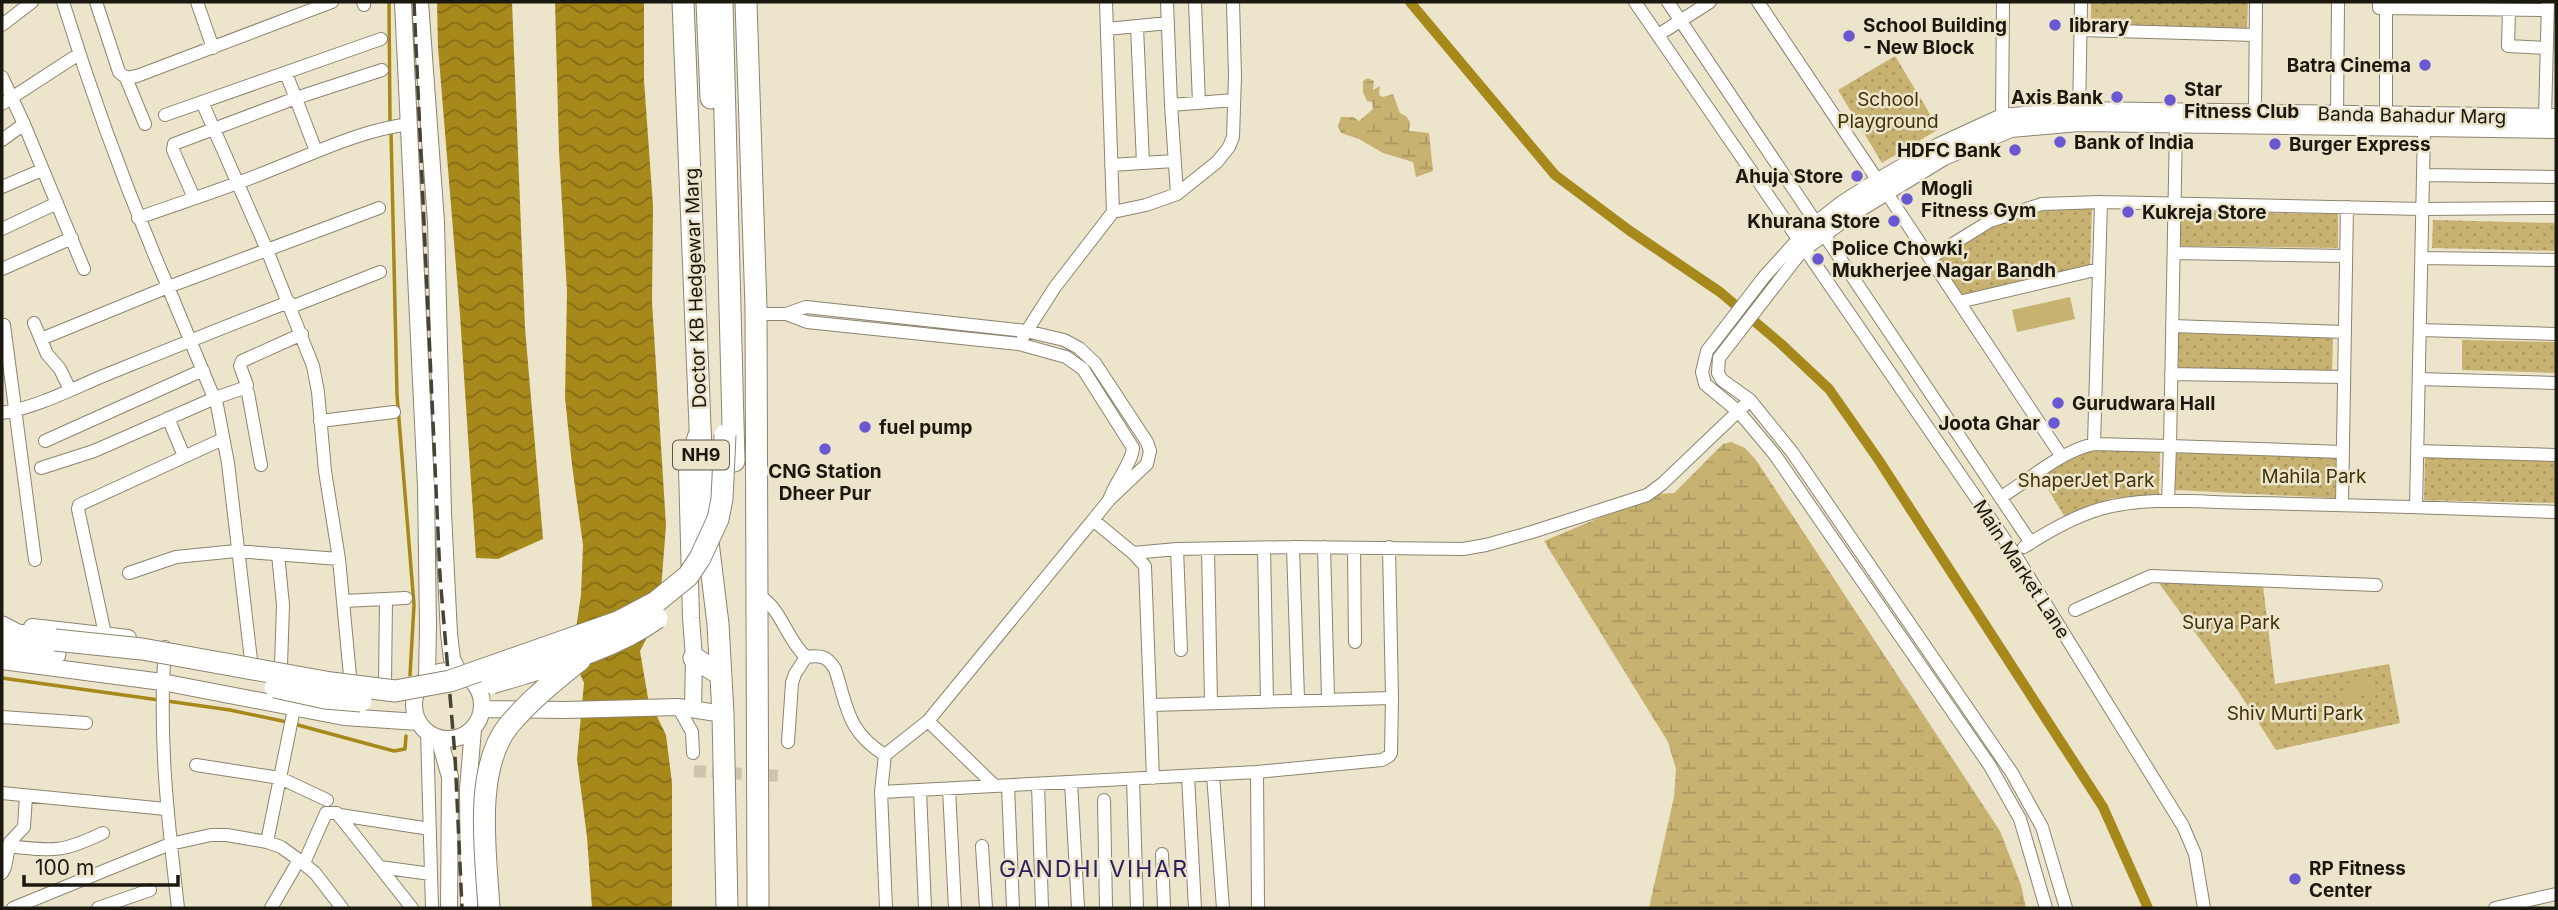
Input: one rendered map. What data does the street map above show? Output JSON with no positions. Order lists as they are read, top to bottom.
{
  "streets": {
    "highway": ["Doctor KB Hedgewar Marg", "NH9"],
    "street": ["Banda Bahadur Marg", "Main Market Lane"]
  },
  "crossings": [
    ["Banda Bahadur Marg", "Main Market Lane"]
  ],
  "districts": ["GANDHI VIHAR"],
  "parks": [
    "School Playground",
    "Mahila Park",
    "ShaperJet Park",
    "Surya Park",
    "Shiv Murti Park"
  ],
  "places": [
    "library",
    "School Building - New Block",
    "Batra Cinema",
    "Axis Bank",
    "Star Fitness Club",
    "Bank of India",
    "Burger Express",
    "HDFC Bank",
    "Ahuja Store",
    "Mogli Fitness Gym",
    "Kukreja Store",
    "Khurana Store",
    "Police Chowki, Mukherjee Nagar Bandh",
    "Gurudwara Hall",
    "Joota Ghar",
    "fuel pump",
    "CNG Station Dheer Pur",
    "RP Fitness Center"
  ],
  "scale_bar": "100 m"
}
